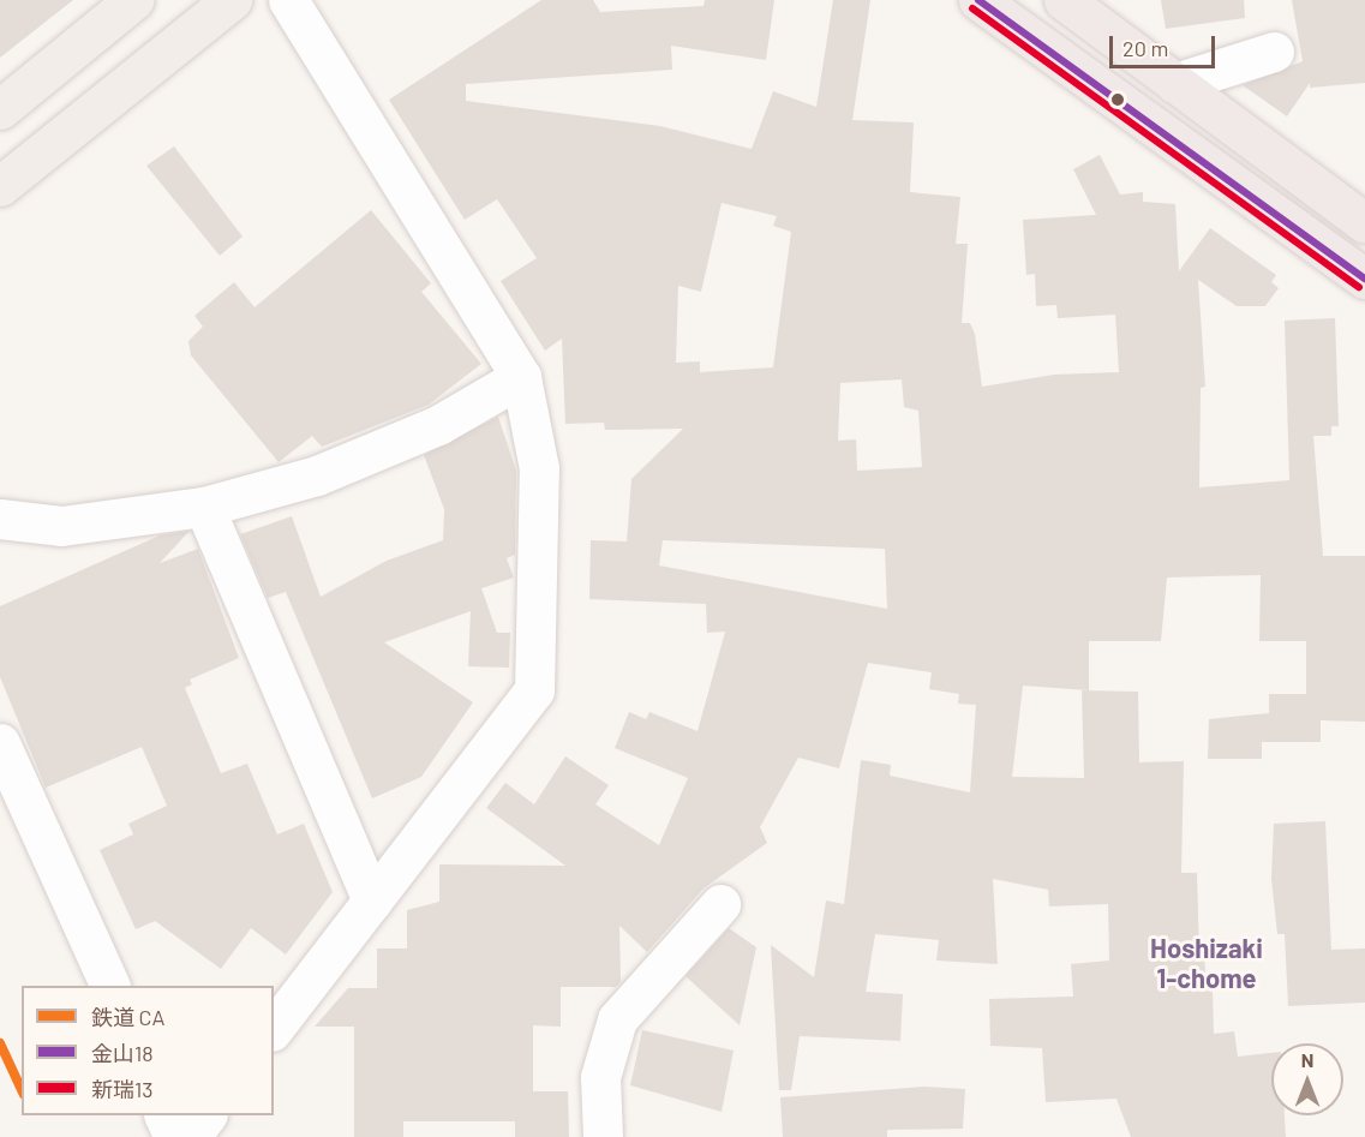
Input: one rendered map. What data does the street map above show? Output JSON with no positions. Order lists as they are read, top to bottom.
{
  "districts": ["Hoshizaki 1-chome"],
  "lines": ["transit line 金山18", "transit line 新瑞13", "rail line CA"],
  "legend": ["鉄道 CA", "金山18", "新瑞13"],
  "scale_bar": "20 m",
  "north": "top"
}
